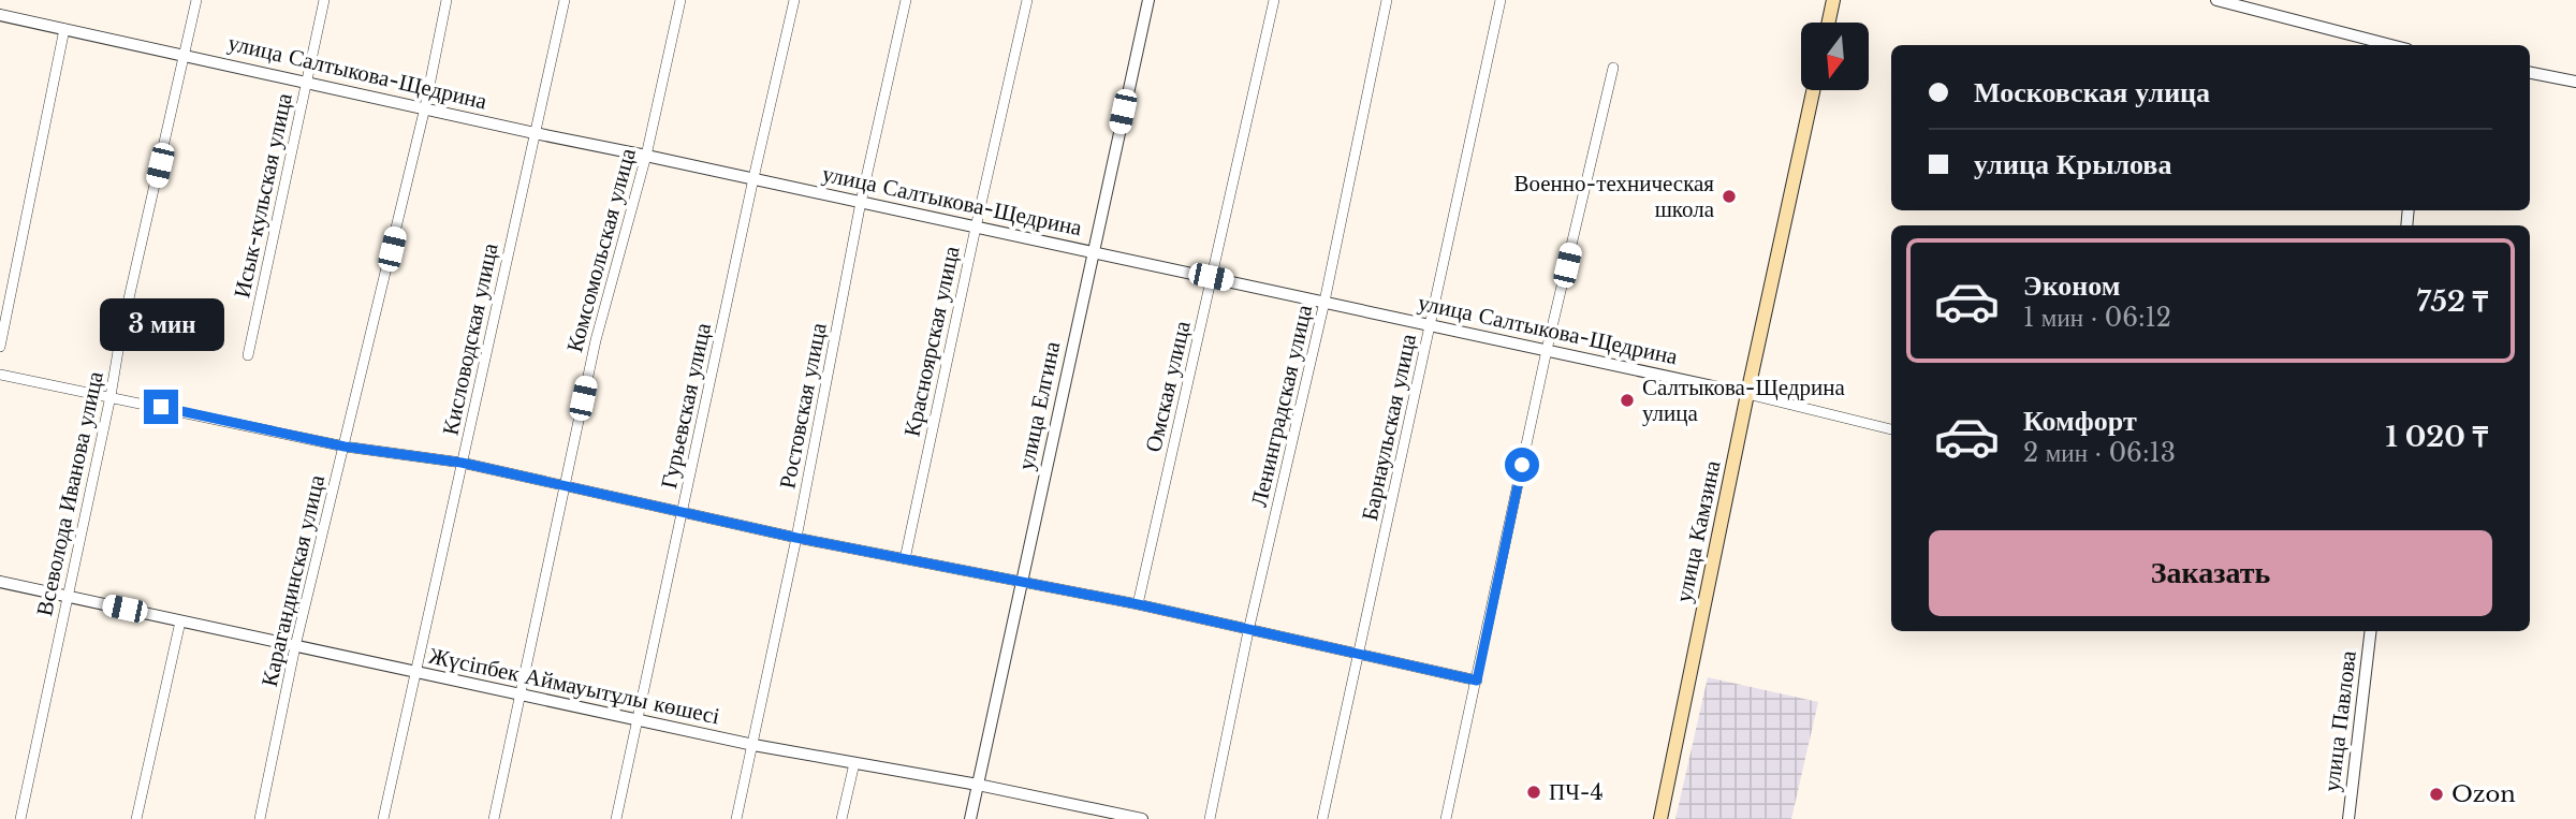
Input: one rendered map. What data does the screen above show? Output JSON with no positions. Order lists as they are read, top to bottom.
{
  "streets": {
    "main road": ["улица Камзина"],
    "street": [
      "улица Салтыкова-Щедрина",
      "Исык-кульская улица",
      "Комсомольская улица",
      "Кисловодская улица",
      "Красноярская улица",
      "Омская улица",
      "Гурьевская улица",
      "Ростовская улица",
      "улица Елгина",
      "Ленинградская улица",
      "Барнаульская улица",
      "Всеволода Иванова улица",
      "Карагандинская улица",
      "Жүсіпбек Аймауытұлы көшесі",
      "улица Павлова"
    ]
  },
  "crossings": [
    ["улица Салтыкова-Щедрина", "Исык-кульская улица"],
    ["улица Салтыкова-Щедрина", "Комсомольская улица"],
    ["улица Салтыкова-Щедрина", "Кисловодская улица"],
    ["улица Салтыкова-Щедрина", "Красноярская улица"],
    ["улица Салтыкова-Щедрина", "Омская улица"],
    ["улица Салтыкова-Щедрина", "Гурьевская улица"],
    ["улица Салтыкова-Щедрина", "Ростовская улица"],
    ["улица Салтыкова-Щедрина", "улица Елгина"],
    ["улица Салтыкова-Щедрина", "Ленинградская улица"],
    ["улица Салтыкова-Щедрина", "Барнаульская улица"],
    ["улица Салтыкова-Щедрина", "Всеволода Иванова улица"],
    ["улица Салтыкова-Щедрина", "улица Камзина"],
    ["улица Салтыкова-Щедрина", "Карагандинская улица"],
    ["Комсомольская улица", "Жүсіпбек Аймауытұлы көшесі"],
    ["Кисловодская улица", "Жүсіпбек Аймауытұлы көшесі"],
    ["Гурьевская улица", "Жүсіпбек Аймауытұлы көшесі"],
    ["Ростовская улица", "Жүсіпбек Аймауытұлы көшесі"],
    ["улица Елгина", "Жүсіпбек Аймауытұлы көшесі"],
    ["Всеволода Иванова улица", "Жүсіпбек Аймауытұлы көшесі"],
    ["Карагандинская улица", "Жүсіпбек Аймауытұлы көшесі"]
  ],
  "places": [
    "Военно-техническая школа",
    "Салтыкова-Щедрина улица",
    "ПЧ-4",
    "Ozon"
  ],
  "north": "bottom",
  "page": {
    "banner": ["Московская улица", "улица Крылова"],
    "list": [
      {
        "name": "Эконом",
        "note": "1 мин · 06:12",
        "value": "752 ₸"
      },
      {
        "name": "Комфорт",
        "note": "2 мин · 06:13",
        "value": "1 020 ₸"
      }
    ],
    "bubble": "3 мин",
    "buttons": "Заказать"
  }
}
